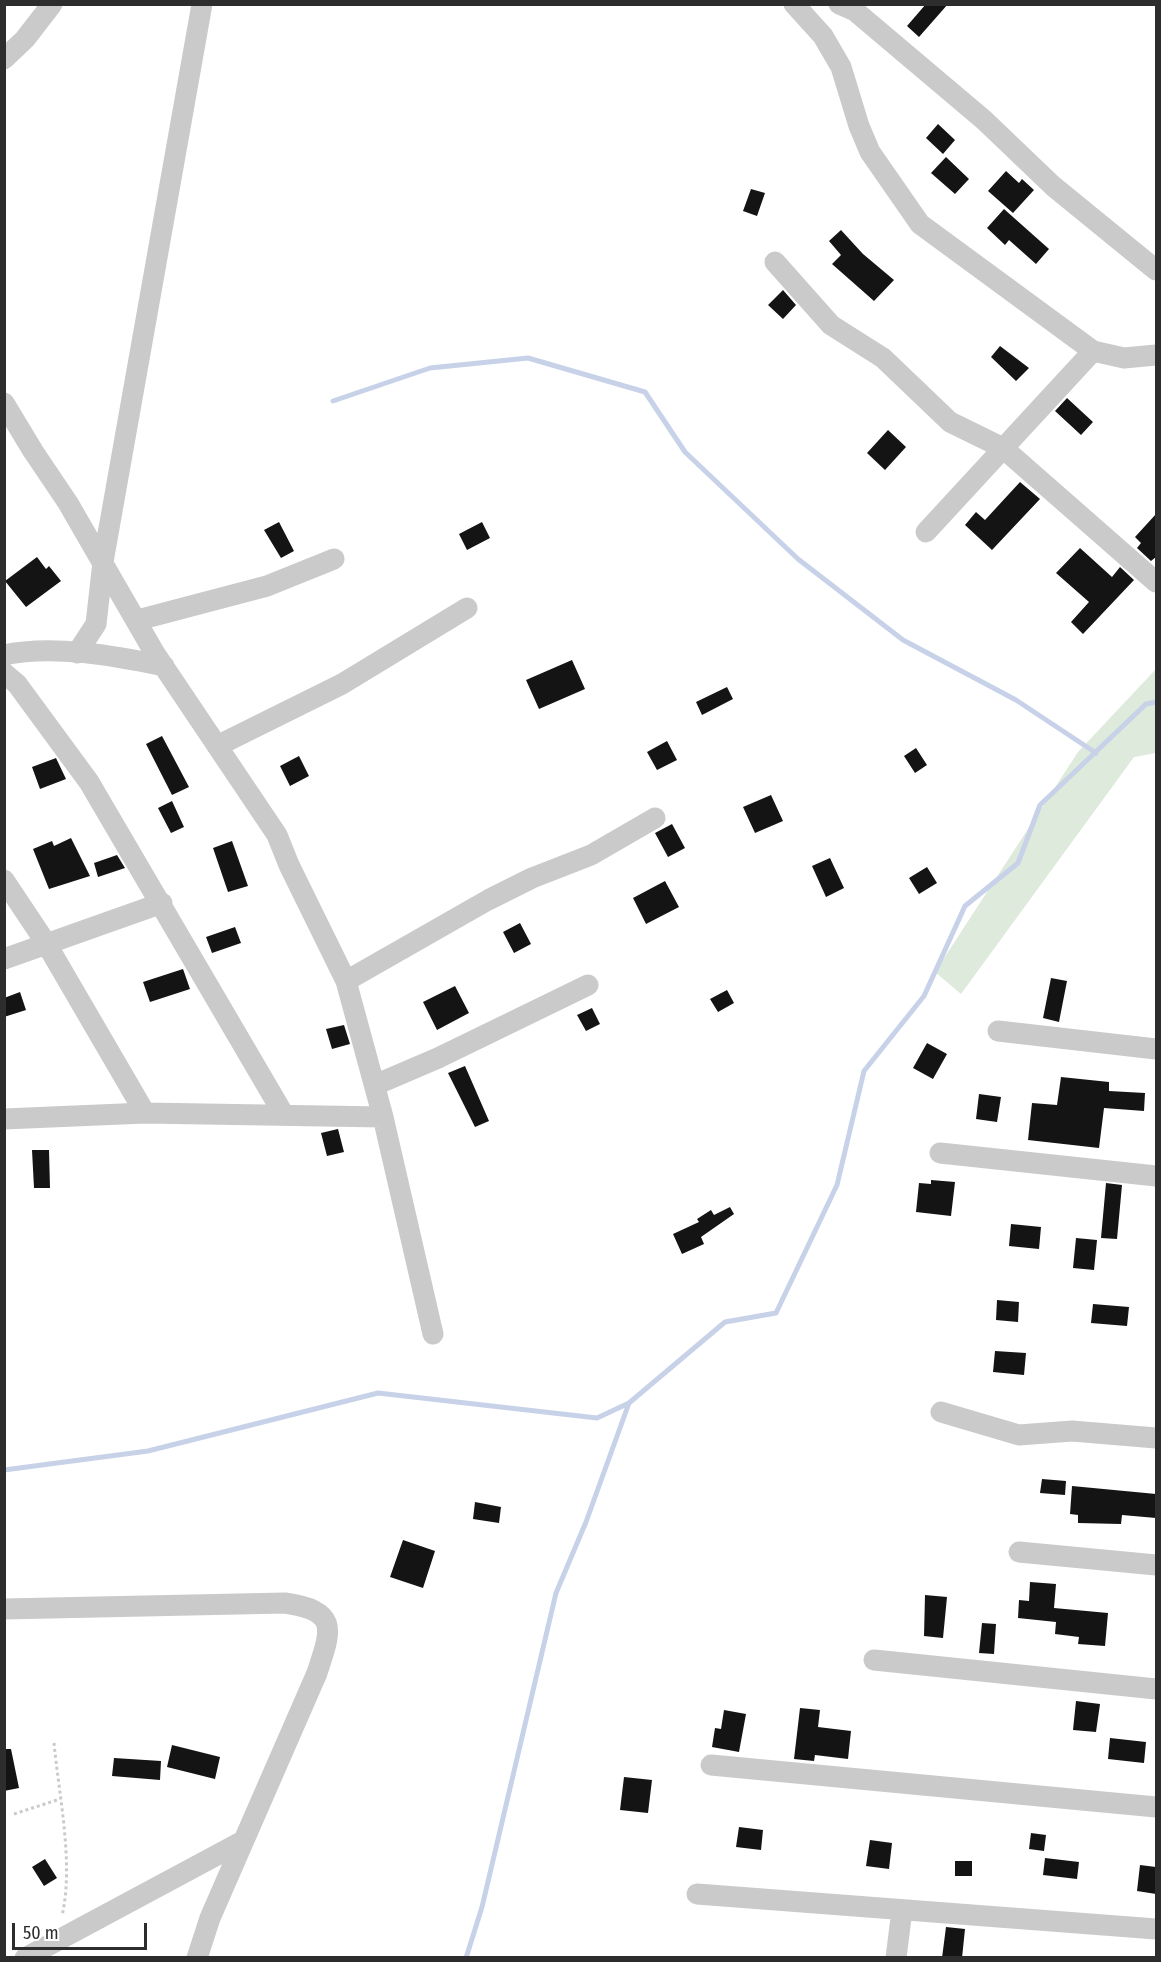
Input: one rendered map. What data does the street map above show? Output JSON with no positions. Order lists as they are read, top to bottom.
{
  "scale_bar": "50 m"
}
